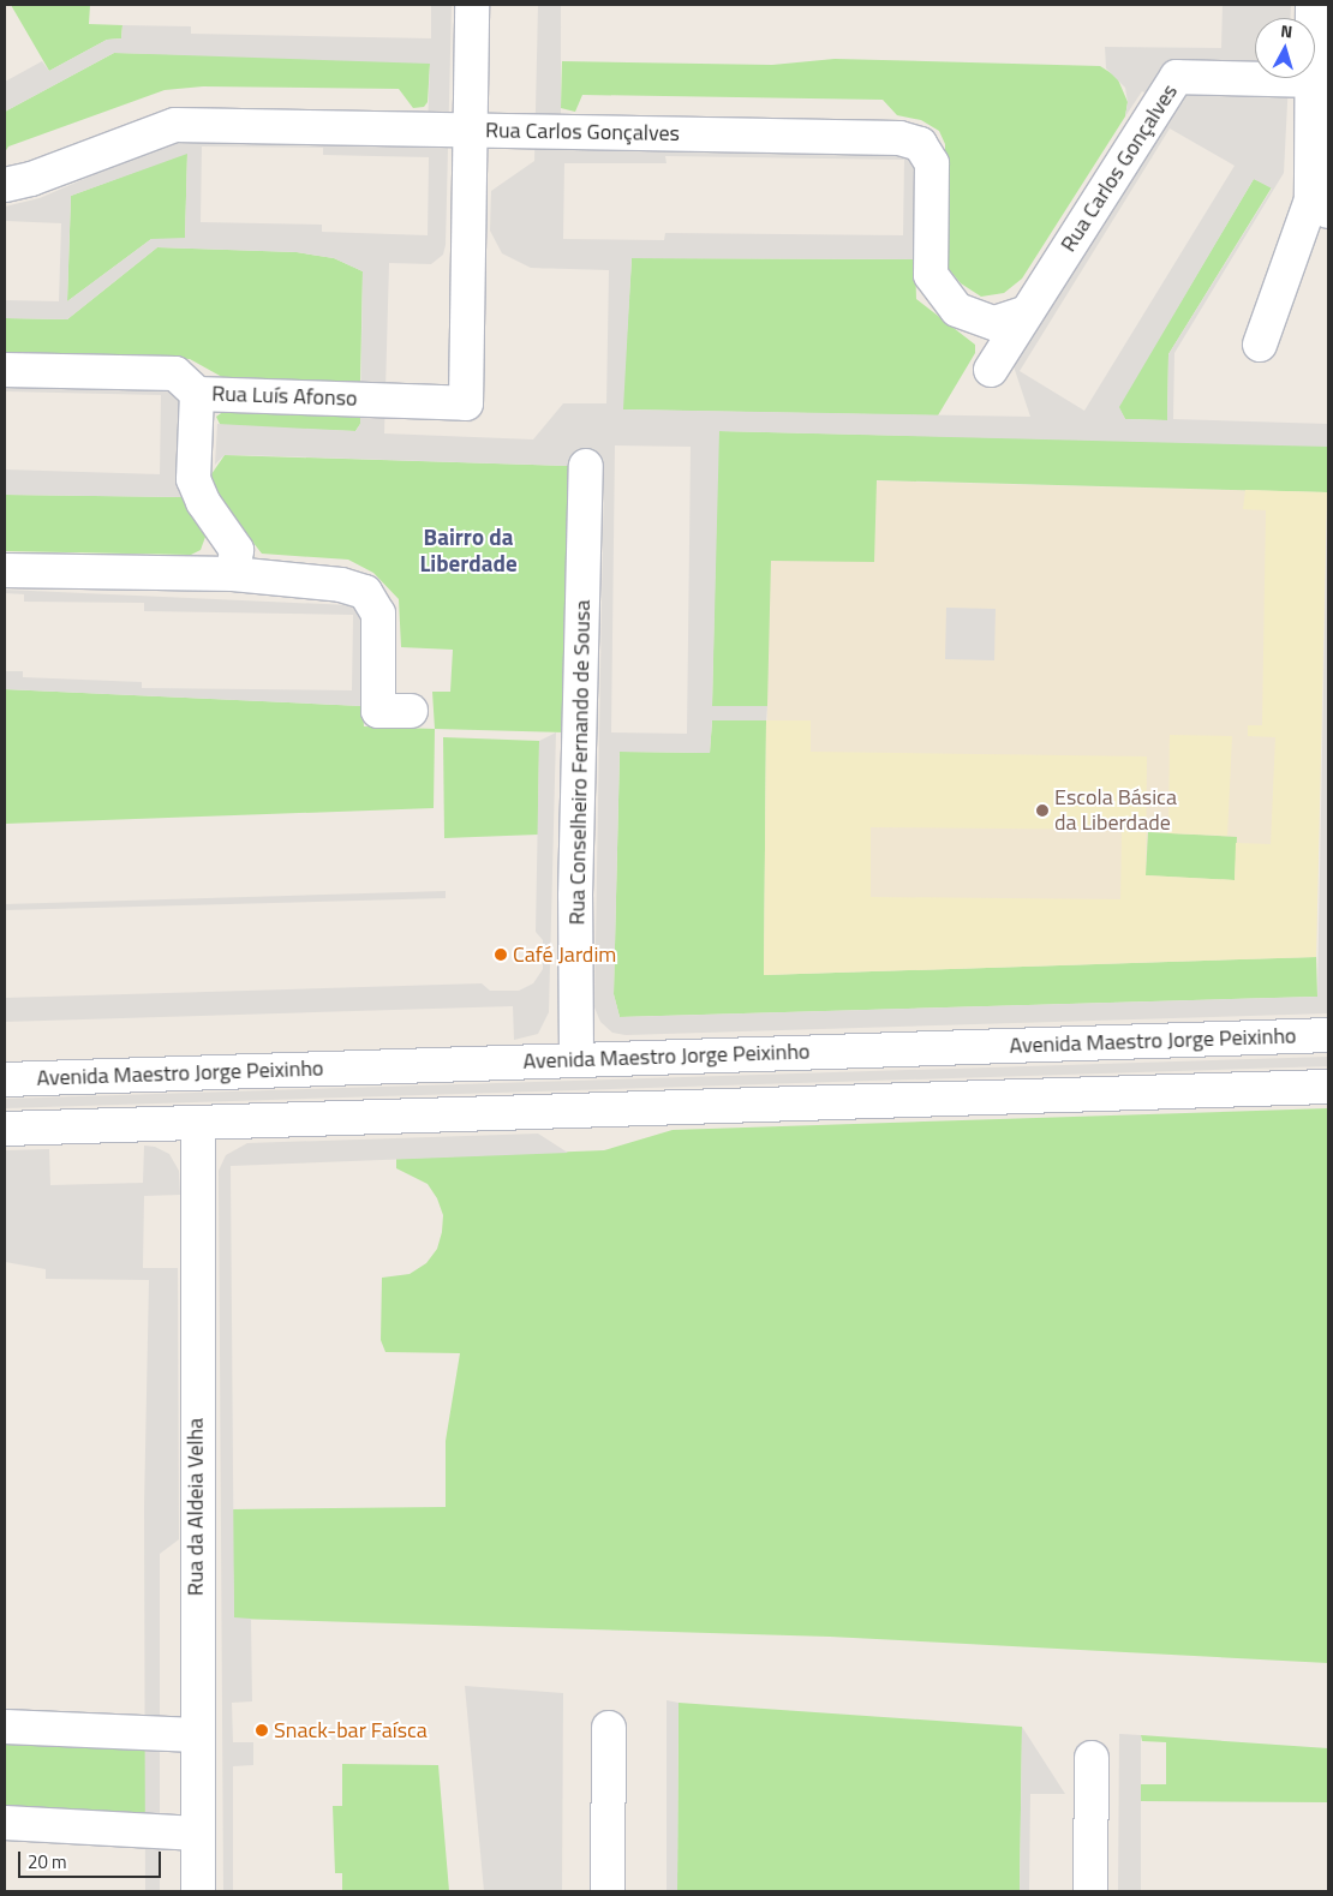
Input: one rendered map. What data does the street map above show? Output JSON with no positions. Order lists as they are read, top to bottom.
{
  "streets": {
    "street": [
      "Rua Carlos Gonçalves",
      "Rua Luís Afonso",
      "Rua Conselheiro Fernando de Sousa",
      "Avenida Maestro Jorge Peixinho",
      "Rua da Aldeia Velha"
    ]
  },
  "crossings": [
    ["Rua Carlos Gonçalves", "Rua Luís Afonso"],
    ["Rua Conselheiro Fernando de Sousa", "Avenida Maestro Jorge Peixinho"]
  ],
  "districts": ["Bairro da Liberdade"],
  "places": ["Escola Básica da Liberdade", "Café Jardim", "Snack-bar Faísca"],
  "scale_bar": "20 m",
  "north": "top"
}
